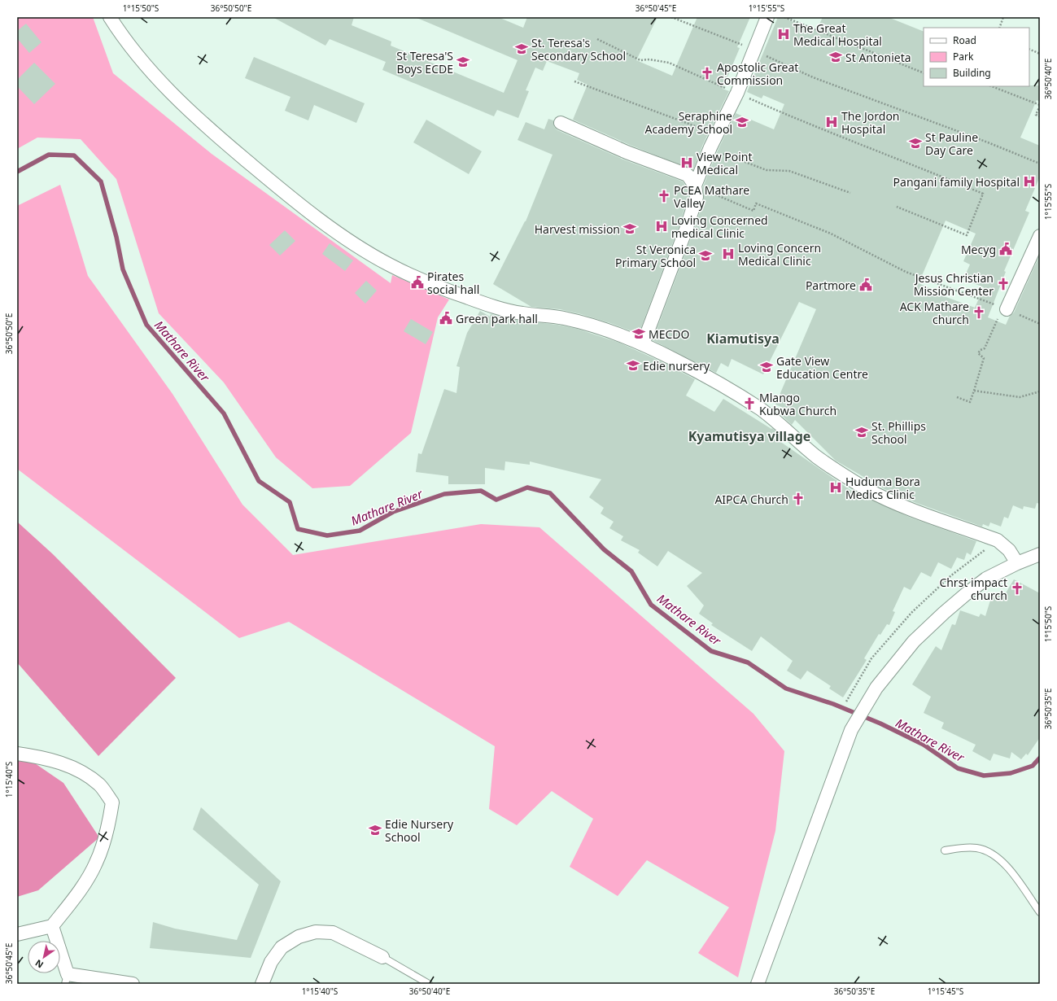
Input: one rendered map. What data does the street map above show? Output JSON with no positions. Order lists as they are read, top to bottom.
{
  "districts": ["Kiamutisya", "Kyamutisya village"],
  "water": ["Mathare River"],
  "places": {
    "hospital": [
      "The Great Medical Hospital",
      "The Jordon Hospital",
      "View Point Medical",
      "Pangani family Hospital",
      "Loving Concerned medical Clinic",
      "Loving Concern Medical Clinic",
      "Huduma Bora Medics Clinic"
    ],
    "school or university": [
      "St. Teresa's Secondary School",
      "St Antonieta",
      "St Teresa'S Boys ECDE",
      "Seraphine Academy School",
      "St Pauline Day Care",
      "Harvest mission",
      "St Veronica Primary School",
      "MECDO",
      "Edie nursery",
      "Gate View Education Centre",
      "St. Phillips School",
      "Edie Nursery School"
    ],
    "church": [
      "Apostolic Great Commission",
      "PCEA Mathare Valley",
      "Jesus Christian Mission Center",
      "ACK Mathare church",
      "Mlango Kubwa Church",
      "AIPCA Church",
      "Chrst impact church"
    ],
    "public building": [
      "Mecyg",
      "Pirates social hall",
      "Partmore",
      "Green park hall"
    ]
  },
  "legend": ["Road", "Park", "Building"],
  "north": "bottom left",
  "coordinates": [
    "1°15'50\"S",
    "36°50'50\"E",
    "36°50'45\"E",
    "1°15'55\"S",
    "36°50'40\"E",
    "36°50'35\"E",
    "1°15'40\"S",
    "1°15'45\"S"
  ]
}
